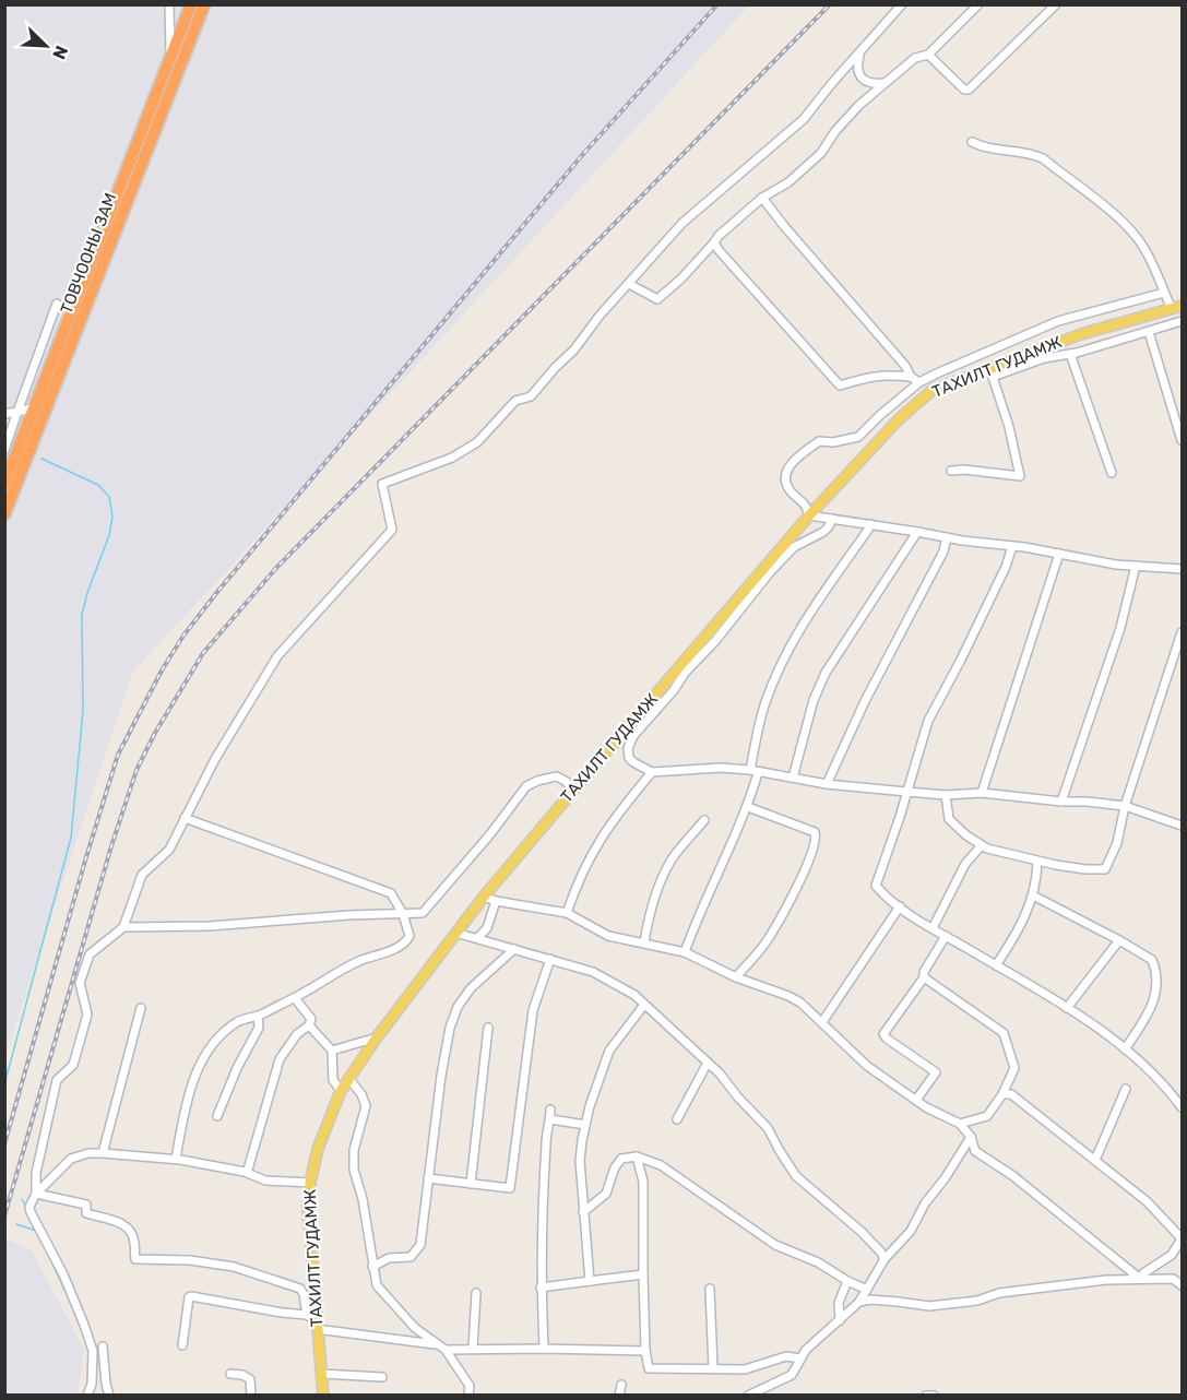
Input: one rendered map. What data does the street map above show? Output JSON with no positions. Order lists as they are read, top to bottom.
{
  "streets": {
    "highway": ["ТОВЧООНЫ ЗАМ"],
    "main road": ["ТАХИЛТ ГУДАМЖ"]
  },
  "north": "bottom right"
}
